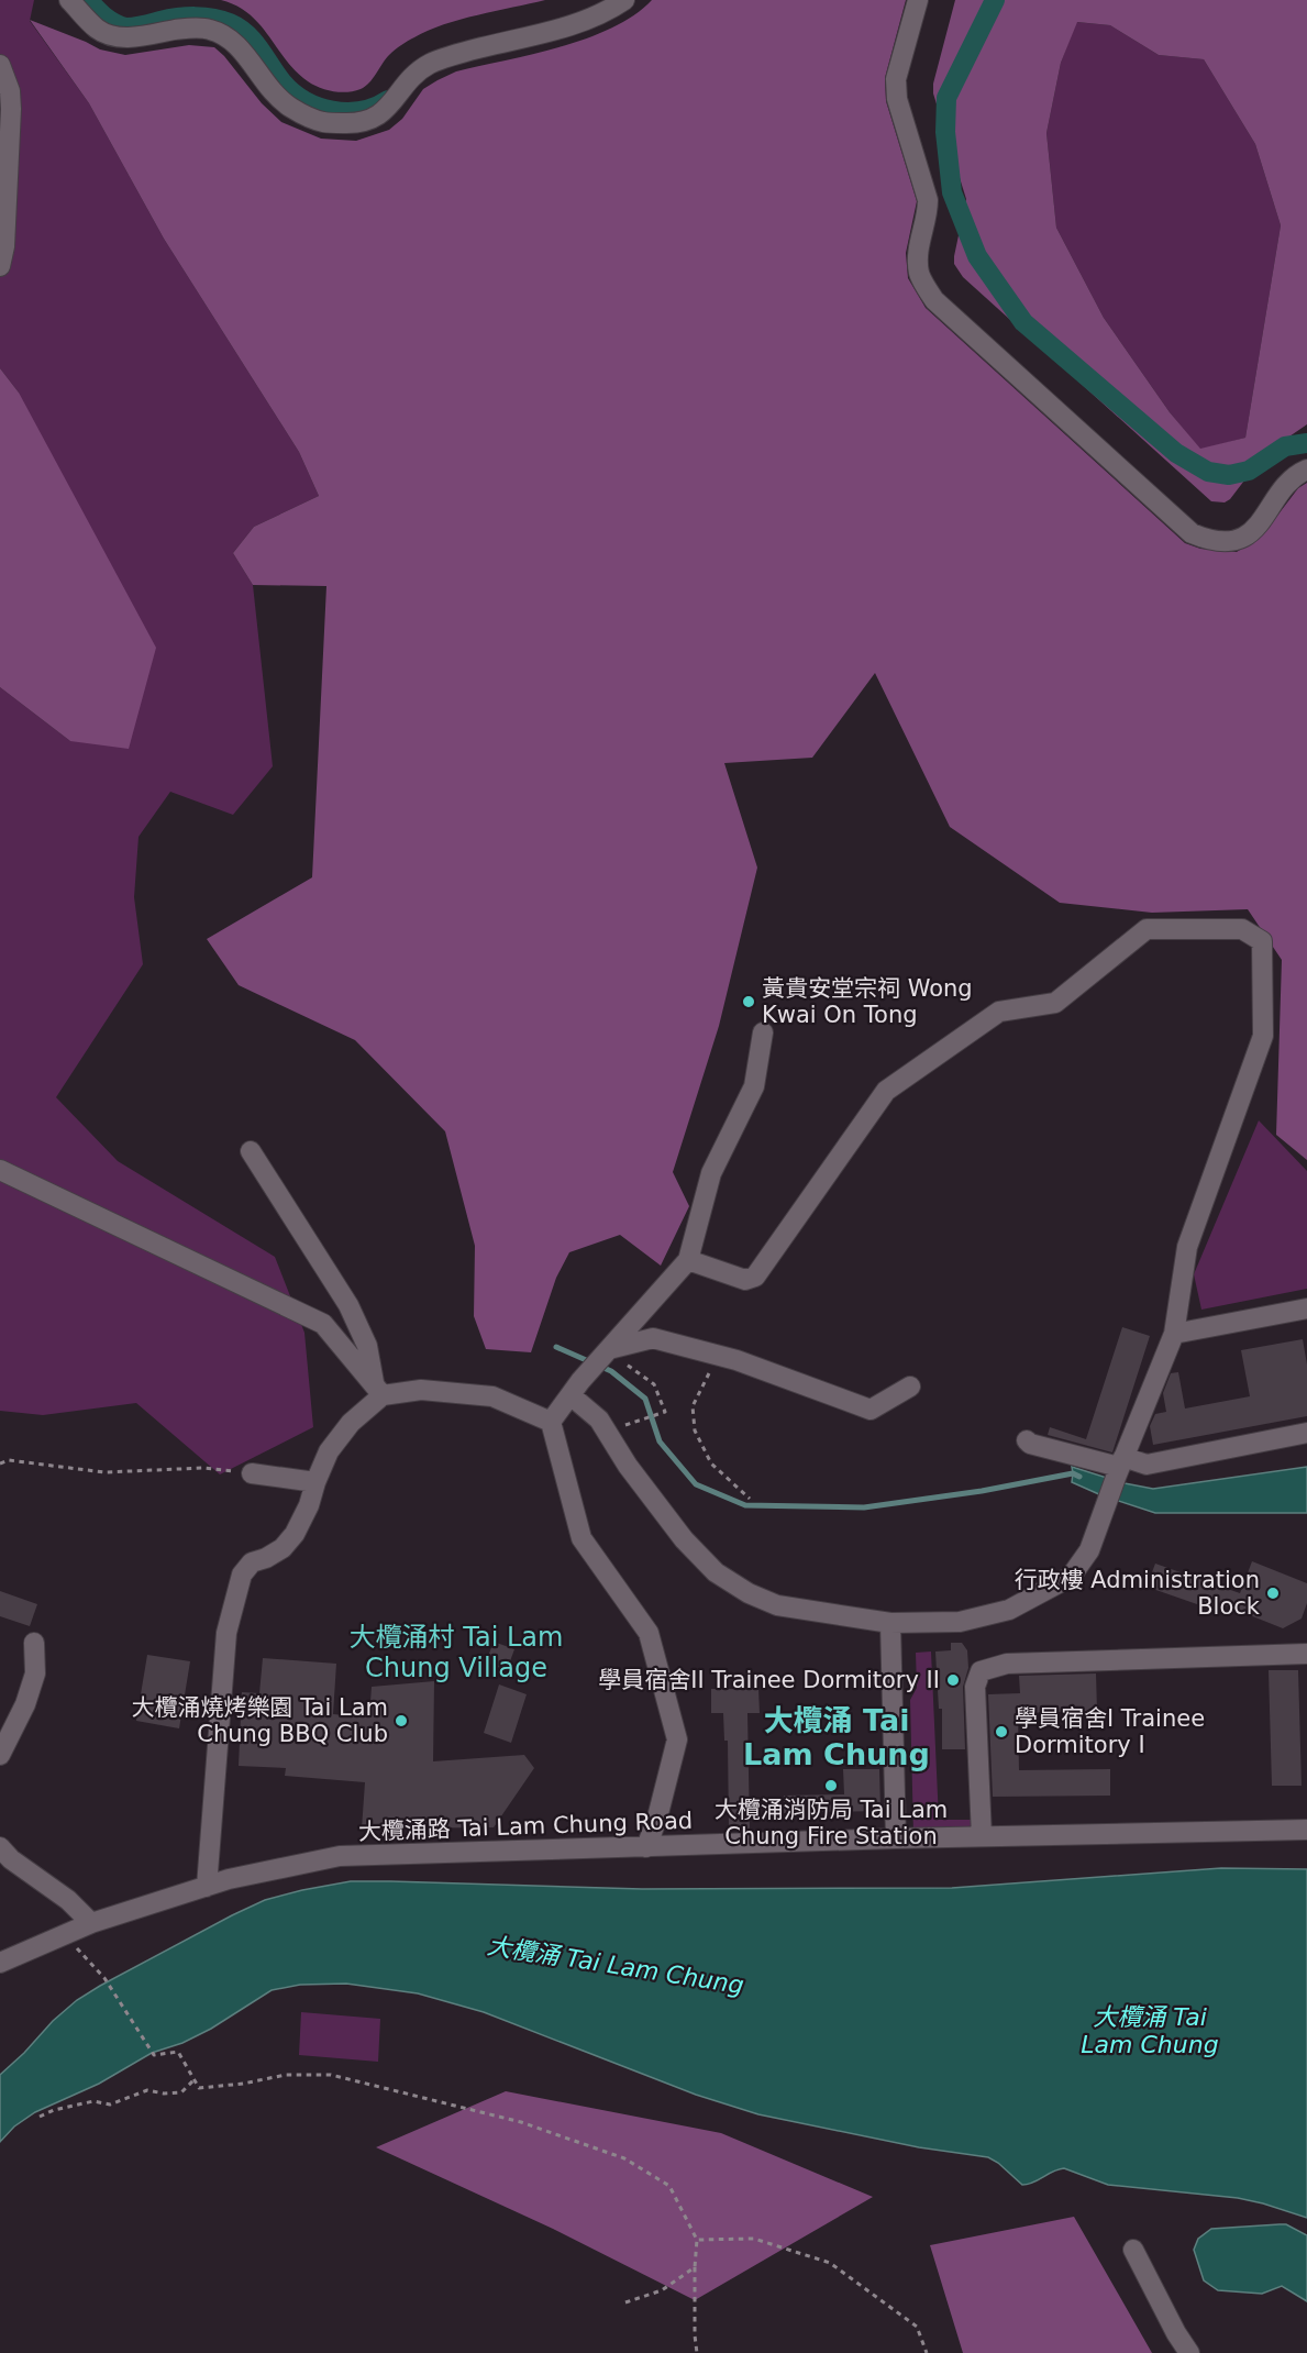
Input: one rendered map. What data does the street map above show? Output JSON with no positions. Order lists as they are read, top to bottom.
{
  "streets": {
    "street": ["大欖涌路 Tai Lam Chung Road"]
  },
  "districts": ["大欖涌村 Tai Lam Chung Village", "大欖涌 Tai Lam Chung"],
  "water": ["大欖涌 Tai Lam Chung"],
  "places": [
    "黃貴安堂宗祠 Wong Kwai On Tong",
    "行政樓 Administration Block",
    "學員宿舍II Trainee Dormitory II",
    "大欖涌燒烤樂園 Tai Lam Chung BBQ Club",
    "學員宿舍I Trainee Dormitory I",
    "大欖涌消防局 Tai Lam Chung Fire Station"
  ]
}
